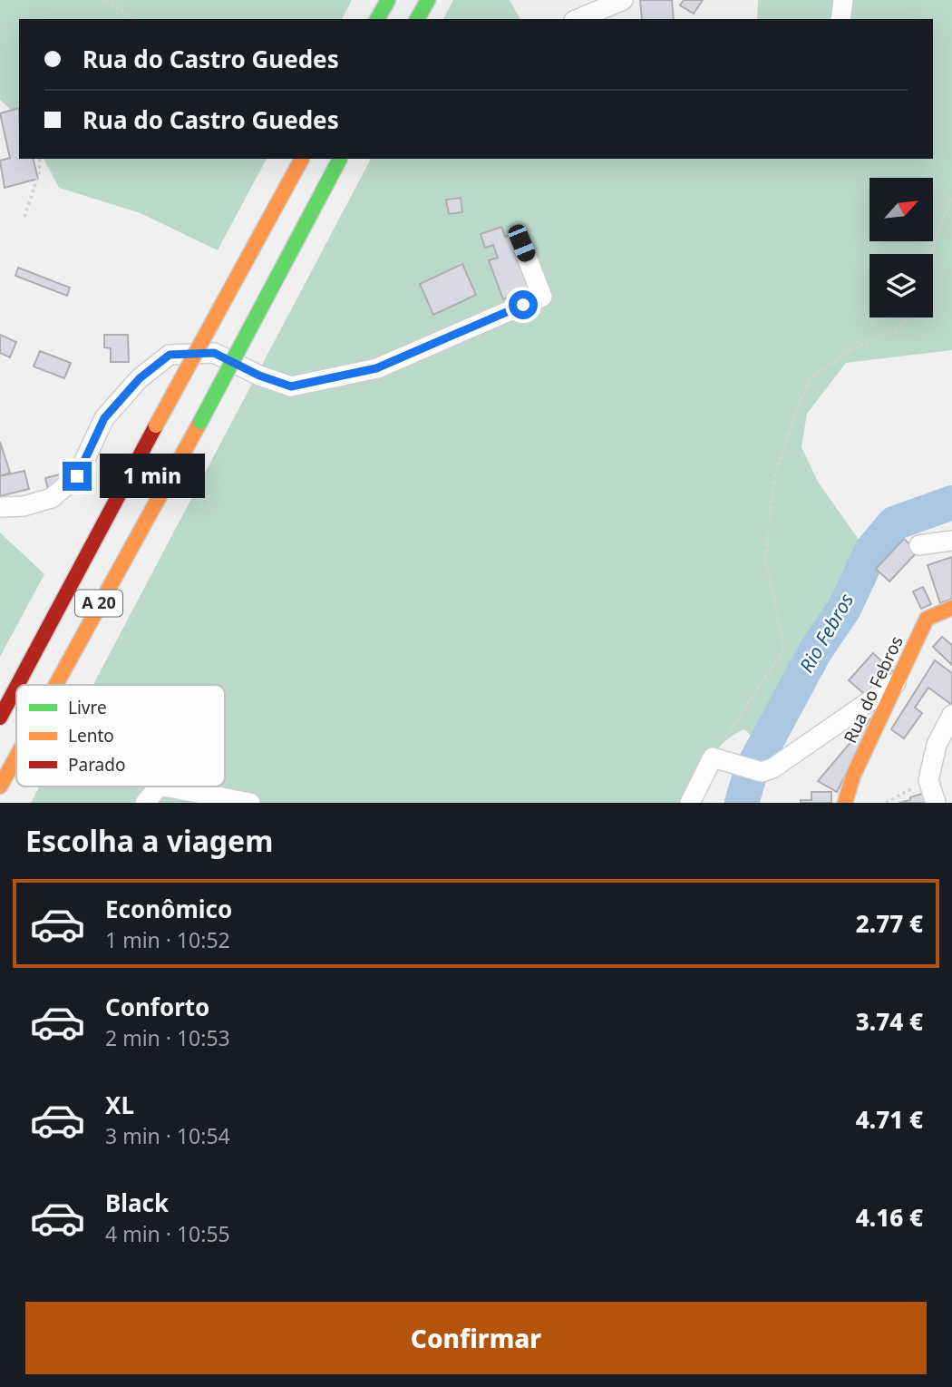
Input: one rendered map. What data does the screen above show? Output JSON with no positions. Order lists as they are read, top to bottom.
{
  "streets": {
    "main road": ["A 20", "Rua do Febros"]
  },
  "water": ["Rio Febros"],
  "legend": ["Livre", "Lento", "Parado"],
  "north": "top right",
  "page": {
    "banner": ["Rua do Castro Guedes", "Rua do Castro Guedes"],
    "bubble": "1 min",
    "heading": "Escolha a viagem",
    "list": [
      {
        "name": "Econômico",
        "note": "1 min · 10:52",
        "value": "2.77 €"
      },
      {
        "name": "Conforto",
        "note": "2 min · 10:53",
        "value": "3.74 €"
      },
      {
        "name": "XL",
        "note": "3 min · 10:54",
        "value": "4.71 €"
      },
      {
        "name": "Black",
        "note": "4 min · 10:55",
        "value": "4.16 €"
      }
    ],
    "buttons": "Confirmar"
  }
}
